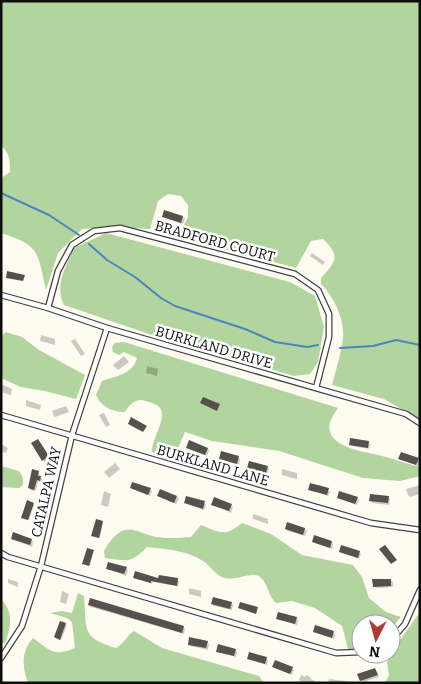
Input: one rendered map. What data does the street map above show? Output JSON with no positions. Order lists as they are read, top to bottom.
{
  "streets": {
    "street": [
      "BRADFORD COURT",
      "BURKLAND DRIVE",
      "BURKLAND LANE",
      "CATALPA WAY"
    ]
  },
  "crossings": [
    ["BRADFORD COURT", "BURKLAND DRIVE"],
    ["BURKLAND DRIVE", "CATALPA WAY"],
    ["BURKLAND LANE", "CATALPA WAY"]
  ],
  "north": "bottom"
}
